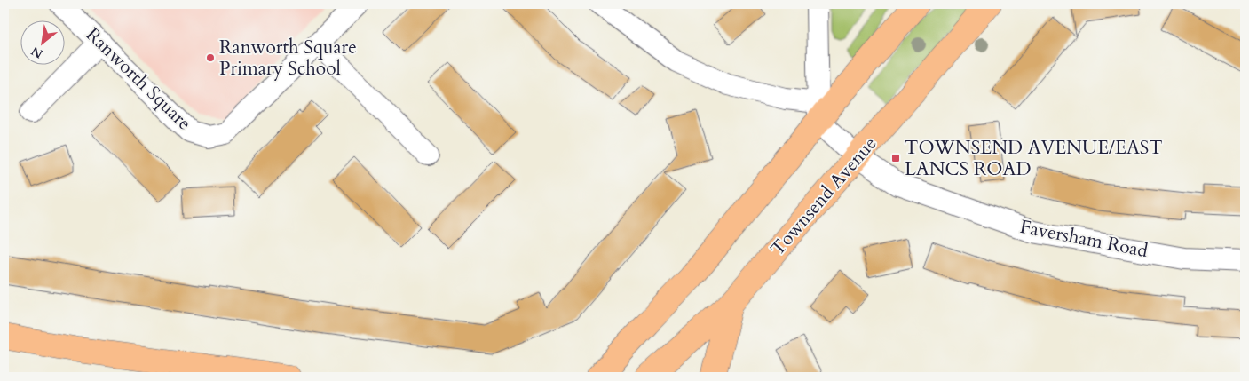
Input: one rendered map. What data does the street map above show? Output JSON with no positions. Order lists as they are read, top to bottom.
{
  "streets": {
    "main road": ["Townsend Avenue"],
    "street": ["Ranworth Square", "Faversham Road"]
  },
  "crossings": [
    ["Townsend Avenue", "Faversham Road"]
  ],
  "places": {
    "other": ["Ranworth Square Primary School"],
    "transit": ["TOWNSEND AVENUE/EAST LANCS ROAD"]
  },
  "north": "bottom left"
}
